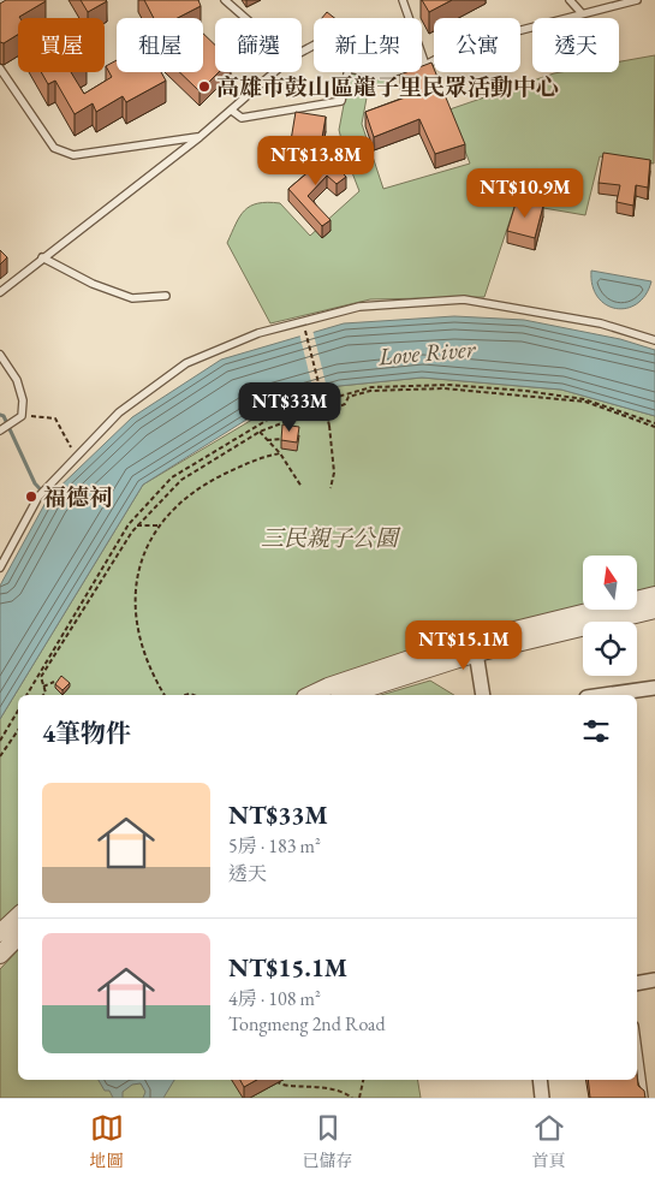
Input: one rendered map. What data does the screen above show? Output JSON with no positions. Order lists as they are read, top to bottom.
{
  "water": ["Love River"],
  "parks": ["三民親子公園"],
  "places": ["高雄市鼓山區龍子里民眾活動中心", "福德祠"],
  "north": "top",
  "page": {
    "chip": [
      "買屋",
      "租屋",
      "篩選",
      "新上架",
      "公寓",
      "透天"
    ],
    "price": [
      "NT$13.8M",
      "NT$10.9M",
      "NT$33M",
      "NT$15.1M"
    ],
    "heading": "4筆物件",
    "list": [
      {
        "name": "NT$33M",
        "note": "5房 · 183 m² · 透天"
      },
      {
        "name": "NT$15.1M",
        "note": "4房 · 108 m² · Tongmeng 2nd Road"
      }
    ],
    "tabs": ["地圖", "已儲存", "首頁"]
  }
}
